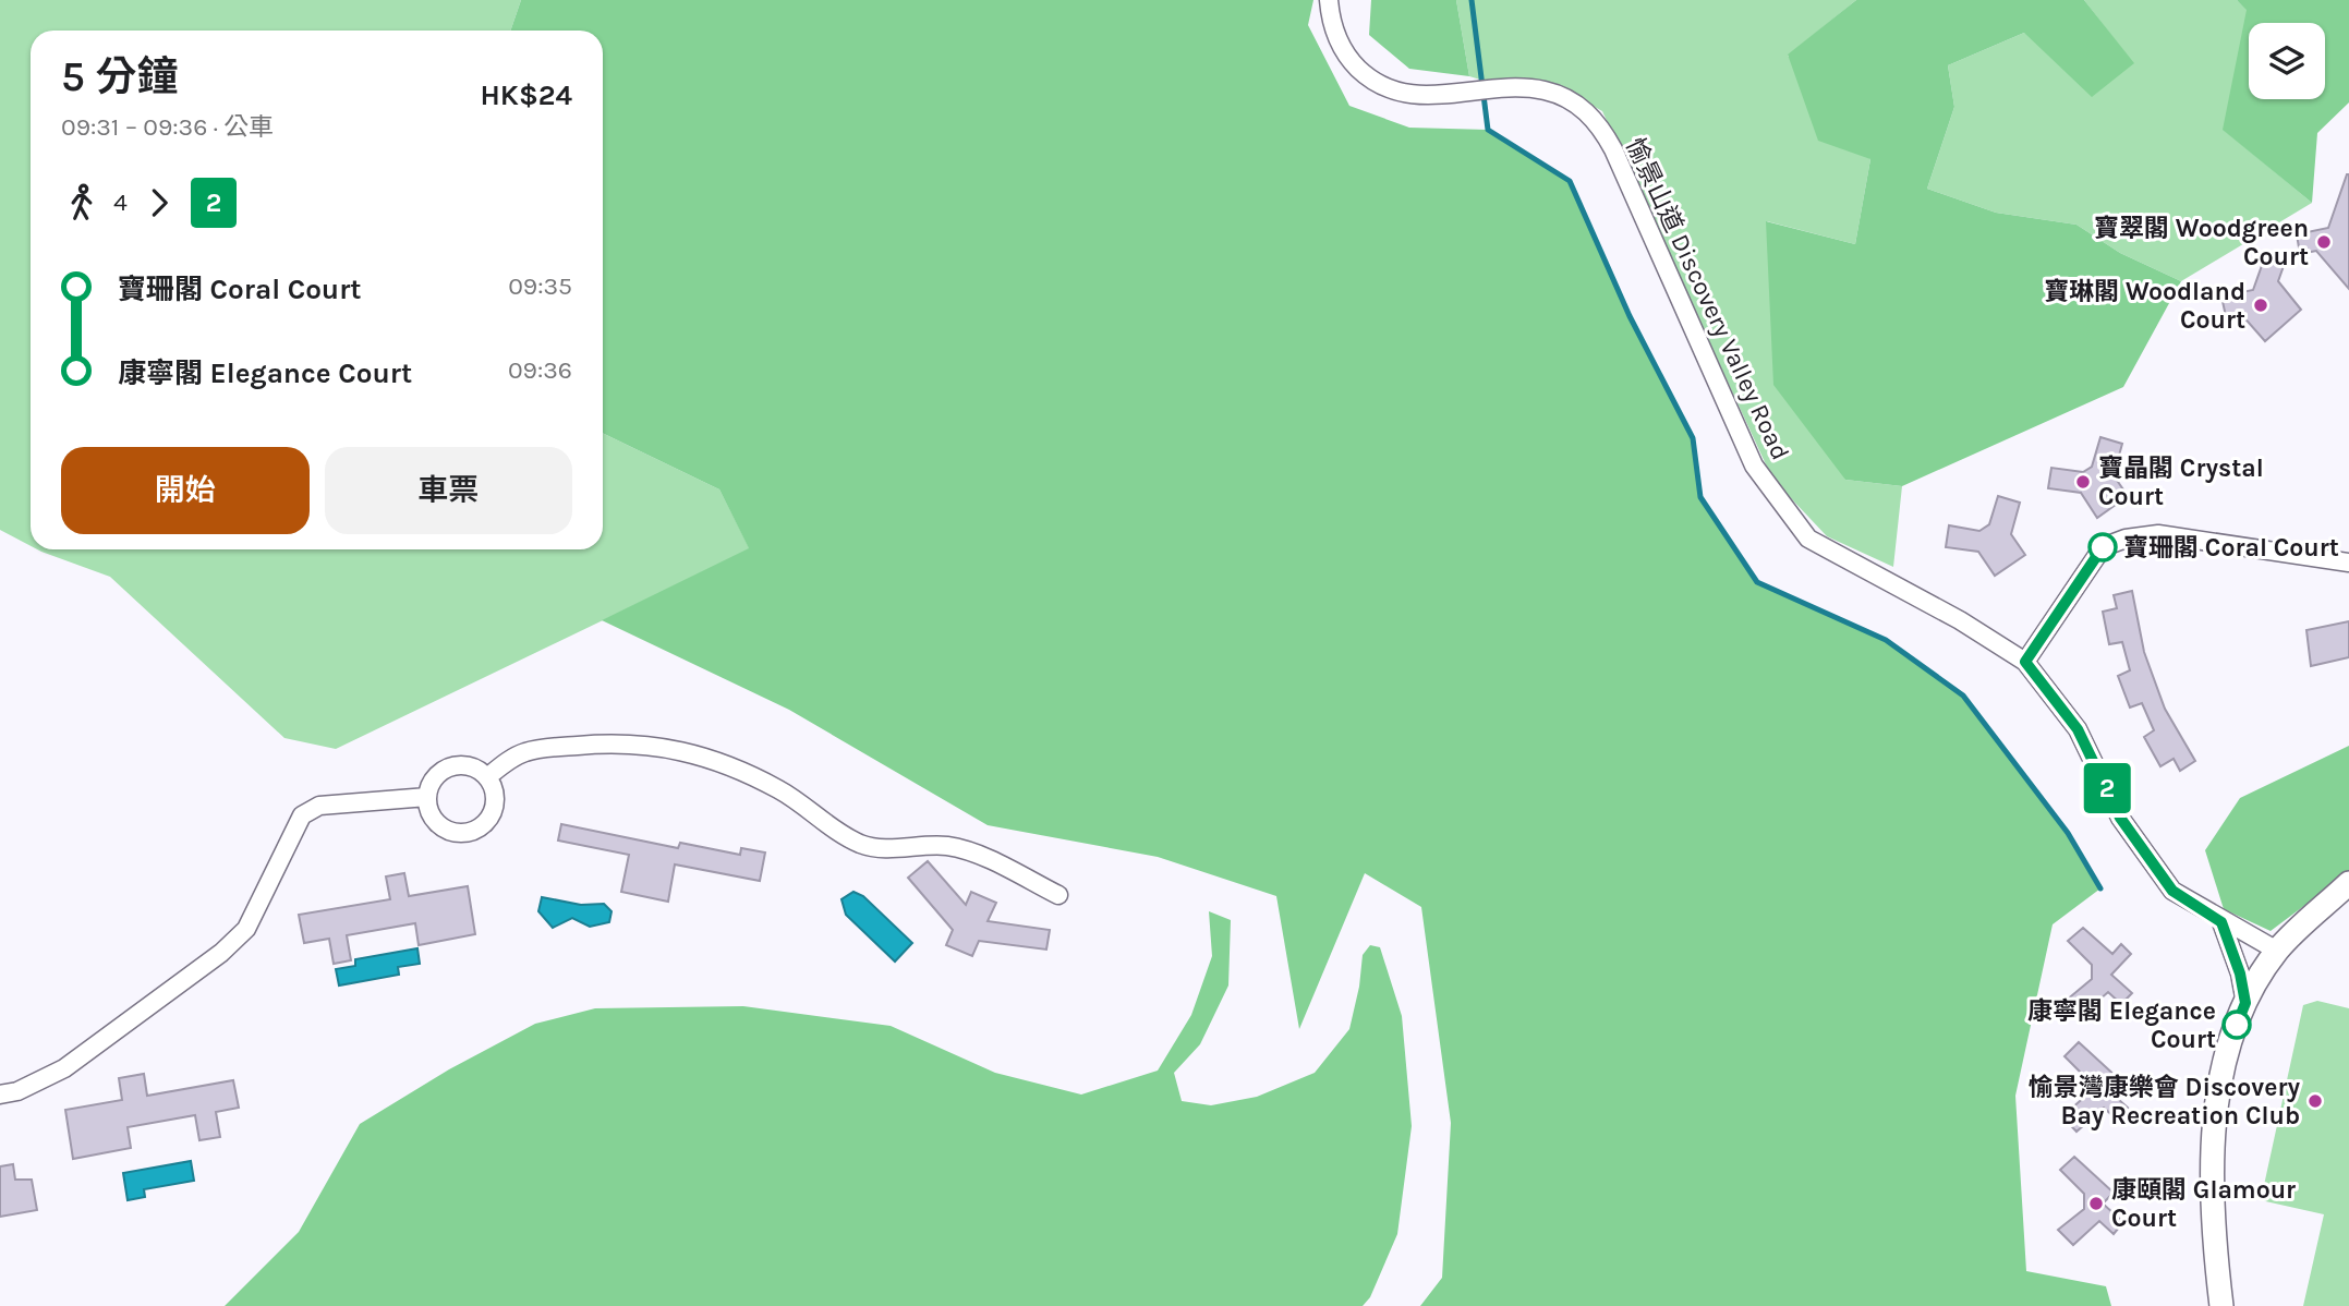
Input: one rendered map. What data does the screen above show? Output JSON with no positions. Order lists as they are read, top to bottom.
{
  "streets": {
    "street": ["愉景山道 Discovery Valley Road"]
  },
  "places": [
    "寶翠閣 Woodgreen Court",
    "寶琳閣 Woodland Court",
    "寶晶閣 Crystal Court",
    "寶珊閣 Coral Court",
    "康寧閣 Elegance Court",
    "愉景灣康樂會 Discovery Bay Recreation Club",
    "康頤閣 Glamour Court"
  ],
  "lines": ["bus line 2"],
  "page": {
    "on_map": "2",
    "heading": ["5 分鐘", "09:31 – 09:36 · 公車", "HK$24"],
    "legs": ["4", "2"],
    "list": [
      {
        "name": "寶珊閣 Coral Court",
        "value": "09:35"
      },
      {
        "name": "康寧閣 Elegance Court",
        "value": "09:36"
      }
    ],
    "buttons": ["開始", "車票"]
  }
}
